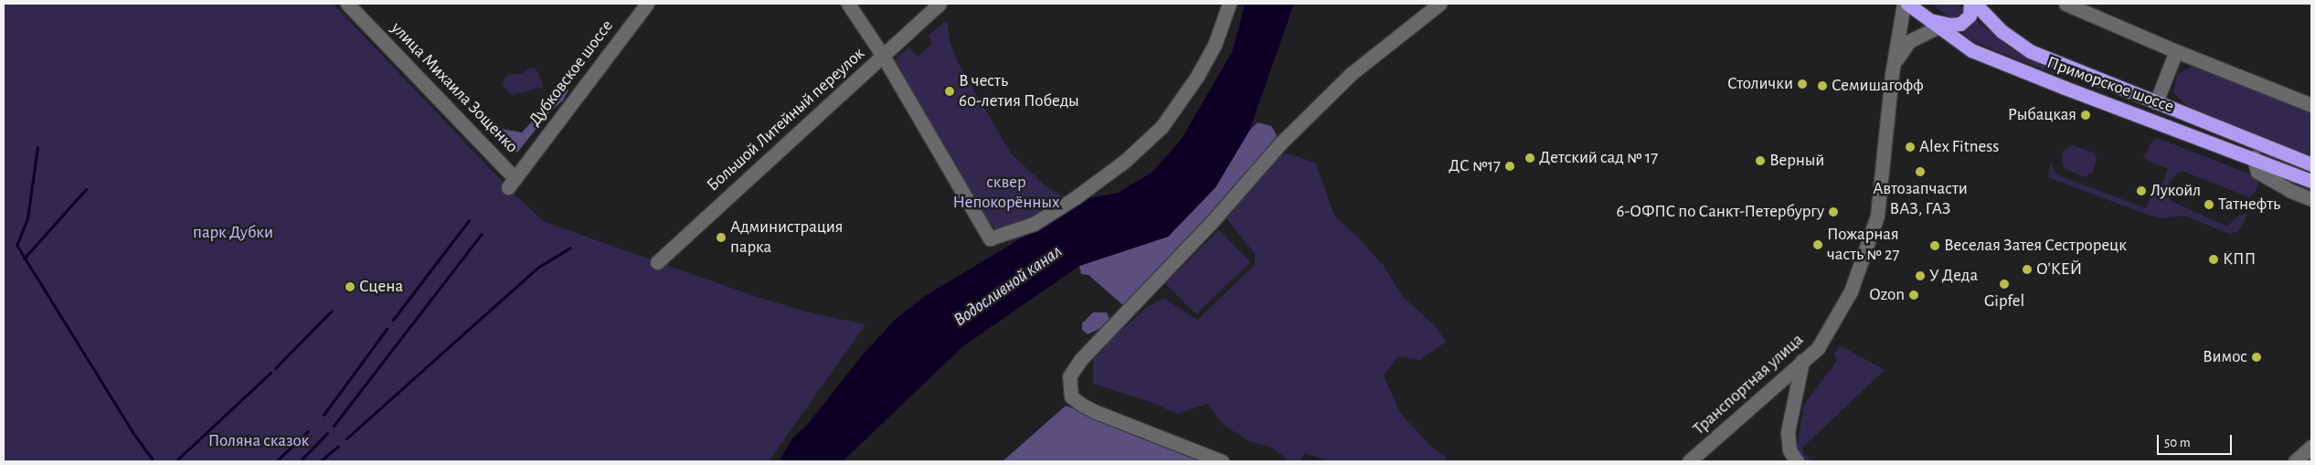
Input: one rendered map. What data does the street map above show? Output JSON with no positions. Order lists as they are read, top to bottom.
{
  "streets": {
    "highway": ["Приморское шоссе"],
    "street": [
      "Дубковское шоссе",
      "улица Михаила Зощенко",
      "Большой Литейный переулок",
      "Транспортная улица"
    ]
  },
  "crossings": [
    ["Дубковское шоссе", "улица Михаила Зощенко"],
    ["Приморское шоссе", "Транспортная улица"]
  ],
  "water": ["Водосливной канал"],
  "parks": ["сквер Непокорённых", "парк Дубки", "Поляна сказок"],
  "places": [
    "Столички",
    "Семишагофф",
    "В честь 60-летия Победы",
    "Рыбацкая",
    "Alex Fitness",
    "Детский сад № 17",
    "Верный",
    "ДС №17",
    "Автозапчасти ВАЗ, ГАЗ",
    "Лукойл",
    "Татнефть",
    "6-ОФПС по Санкт-Петербургу",
    "Администрация парка",
    "Пожарная часть № 27",
    "Веселая Затея Сестрорецк",
    "КПП",
    "О’КЕЙ",
    "У Деда",
    "Gipfel",
    "Сцена",
    "Ozon",
    "Вимос"
  ],
  "scale_bar": "50 m"
}
